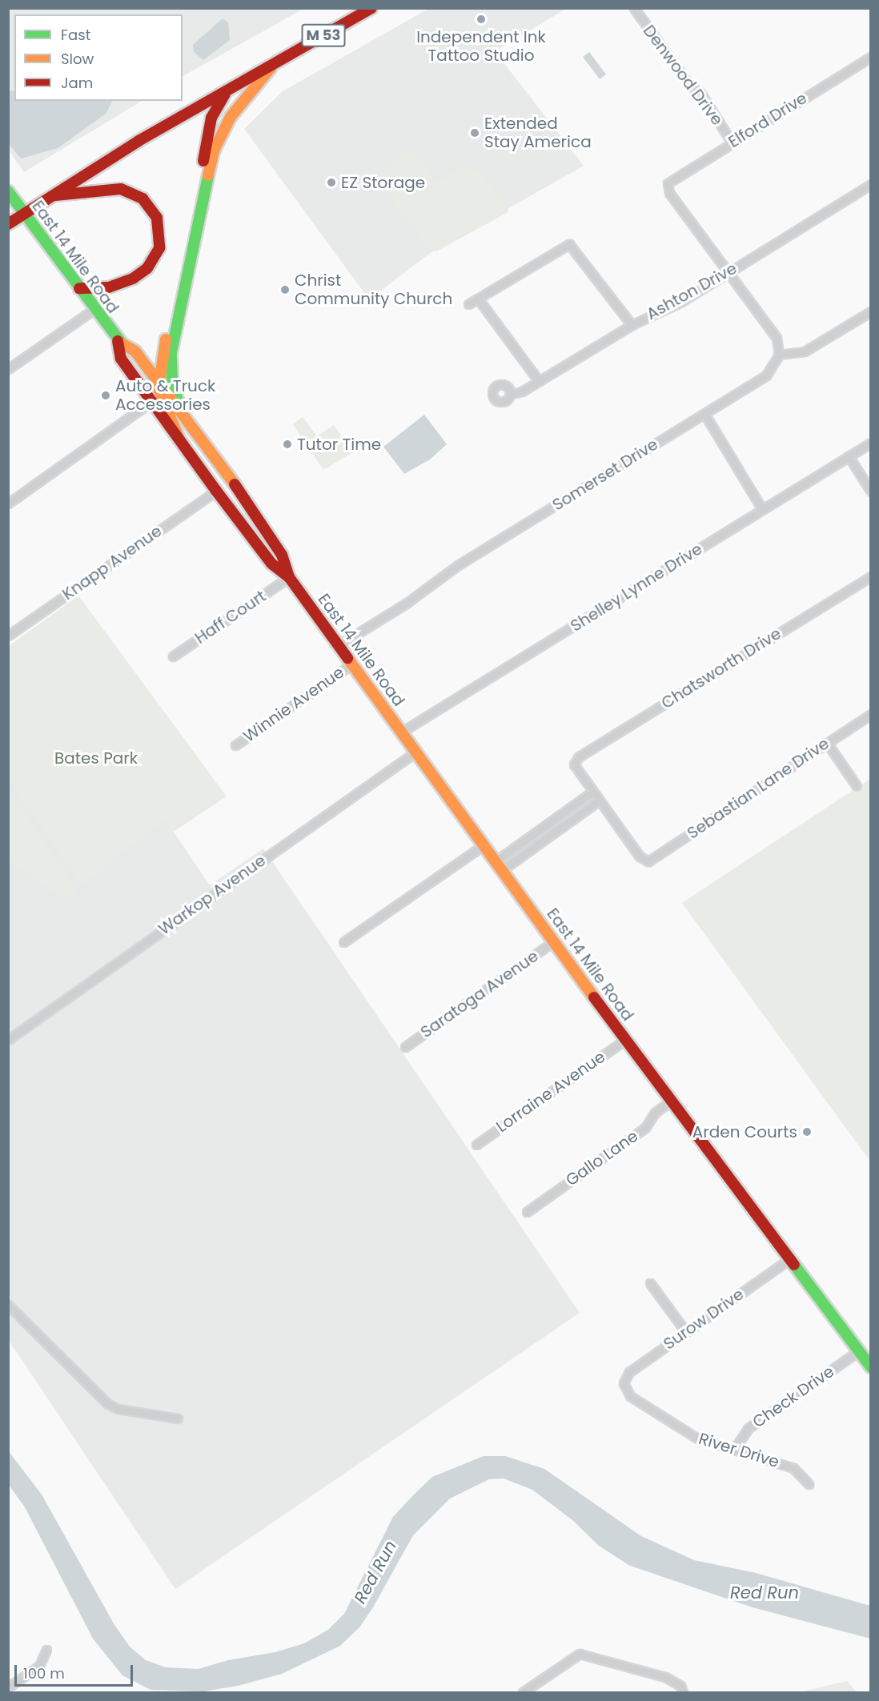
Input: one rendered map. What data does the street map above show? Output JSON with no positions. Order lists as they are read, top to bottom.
{
  "streets": {
    "main road": ["M 53", "East 14 Mile Road"],
    "street": [
      "Denwood Drive",
      "Elford Drive",
      "Ashton Drive",
      "Somerset Drive",
      "Knapp Avenue",
      "Shelley Lynne Drive",
      "Haff Court",
      "Chatsworth Drive",
      "Winnie Avenue",
      "Sebastian Lane Drive",
      "Warkop Avenue",
      "Saratoga Avenue",
      "Lorraine Avenue",
      "Gallo Lane",
      "Surow Drive",
      "Check Drive",
      "River Drive"
    ]
  },
  "crossings": [
    ["M 53", "East 14 Mile Road"],
    ["Denwood Drive", "Elford Drive"],
    ["Elford Drive", "Ashton Drive"],
    ["East 14 Mile Road", "Somerset Drive"],
    ["East 14 Mile Road", "Knapp Avenue"],
    ["East 14 Mile Road", "Shelley Lynne Drive"],
    ["East 14 Mile Road", "Haff Court"],
    ["East 14 Mile Road", "Winnie Avenue"],
    ["East 14 Mile Road", "Warkop Avenue"],
    ["East 14 Mile Road", "Saratoga Avenue"],
    ["East 14 Mile Road", "Lorraine Avenue"],
    ["East 14 Mile Road", "Gallo Lane"],
    ["East 14 Mile Road", "Surow Drive"],
    ["East 14 Mile Road", "Check Drive"],
    ["Surow Drive", "River Drive"],
    ["Check Drive", "River Drive"]
  ],
  "water": ["Red Run"],
  "parks": ["Bates Park"],
  "places": [
    "Independent Ink Tattoo Studio",
    "Extended Stay America",
    "EZ Storage",
    "Christ Community Church",
    "Auto & Truck Accessories",
    "Tutor Time",
    "Arden Courts"
  ],
  "legend": ["Fast", "Slow", "Jam"],
  "scale_bar": "100 m"
}
